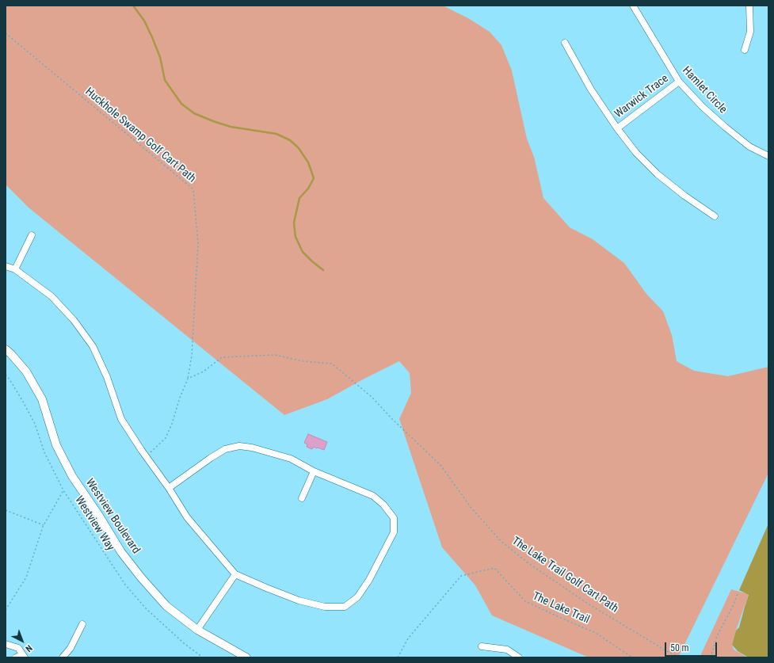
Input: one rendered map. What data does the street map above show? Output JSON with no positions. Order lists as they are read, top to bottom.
{
  "streets": {
    "street": ["Hamlet Circle", "Warwick Trace", "Westview Boulevard"],
    "path": [
      "Huckhole Swamp Golf Cart Path",
      "Westview Way",
      "The Lake Trail Golf Cart Path",
      "The Lake Trail"
    ]
  },
  "crossings": [
    ["Hamlet Circle", "Warwick Trace"],
    ["Huckhole Swamp Golf Cart Path", "The Lake Trail Golf Cart Path"]
  ],
  "scale_bar": "50 m",
  "north": "bottom right"
}
